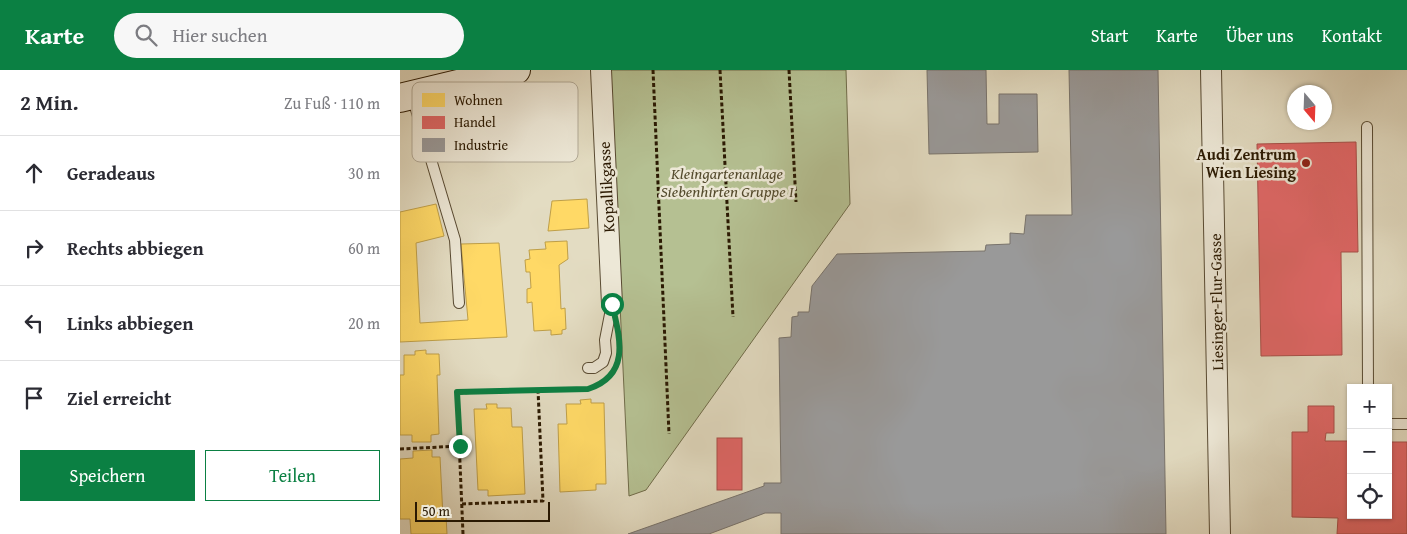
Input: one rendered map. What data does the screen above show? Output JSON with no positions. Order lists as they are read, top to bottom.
{
  "streets": {
    "street": ["Kopallikgasse", "Liesinger-Flur-Gasse"]
  },
  "parks": ["Kleingartenanlage Siebenhirten Gruppe I"],
  "places": ["Audi Zentrum Wien Liesing"],
  "legend": ["Wohnen", "Handel", "Industrie"],
  "scale_bar": "50 m",
  "north": "bottom",
  "page": {
    "header": "Karte",
    "search": "Hier suchen",
    "nav": [
      "Start",
      "Karte",
      "Über uns",
      "Kontakt"
    ],
    "heading": ["2 Min.", "Zu Fuß · 110 m"],
    "list": [
      ["Geradeaus", "30 m"],
      ["Rechts abbiegen", "60 m"],
      ["Links abbiegen", "20 m"],
      "Ziel erreicht"
    ],
    "map_buttons": ["+", "−"],
    "buttons": ["Speichern", "Teilen"],
    "scale": "50 m"
  }
}
